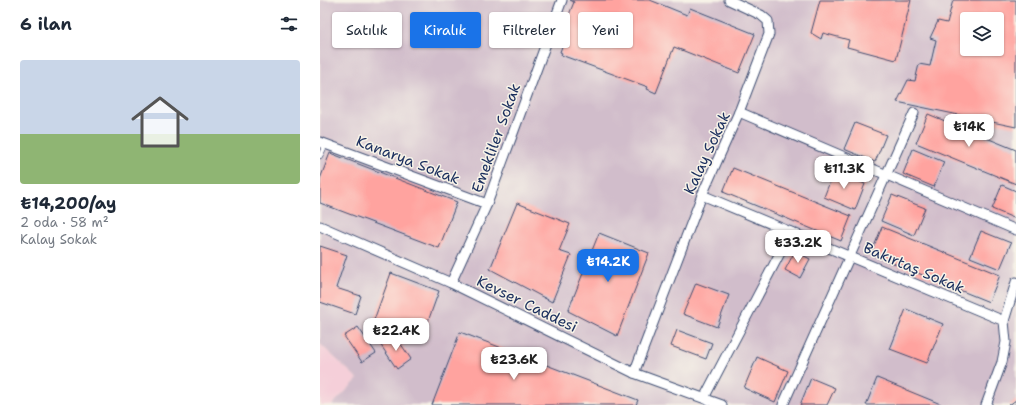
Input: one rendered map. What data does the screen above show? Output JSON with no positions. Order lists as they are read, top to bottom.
{
  "streets": {
    "street": [
      "Emekliler Sokak",
      "Kalay Sokak",
      "Kanarya Sokak",
      "Bakırtaş Sokak",
      "Kevser Caddesi"
    ]
  },
  "crossings": [
    ["Emekliler Sokak", "Kanarya Sokak"],
    ["Emekliler Sokak", "Kevser Caddesi"],
    ["Kalay Sokak", "Bakırtaş Sokak"],
    ["Kalay Sokak", "Kevser Caddesi"]
  ],
  "page": {
    "heading": "6 ilan",
    "chip": [
      "Satılık",
      "Kiralık",
      "Filtreler",
      "Yeni"
    ],
    "list": [
      {
        "name": "₺14,200/ay",
        "note": "2 oda · 58 m² · Kalay Sokak"
      }
    ],
    "price": [
      "₺14K",
      "₺11.3K",
      "₺33.2K",
      "₺14.2K",
      "₺22.4K",
      "₺23.6K"
    ]
  }
}
